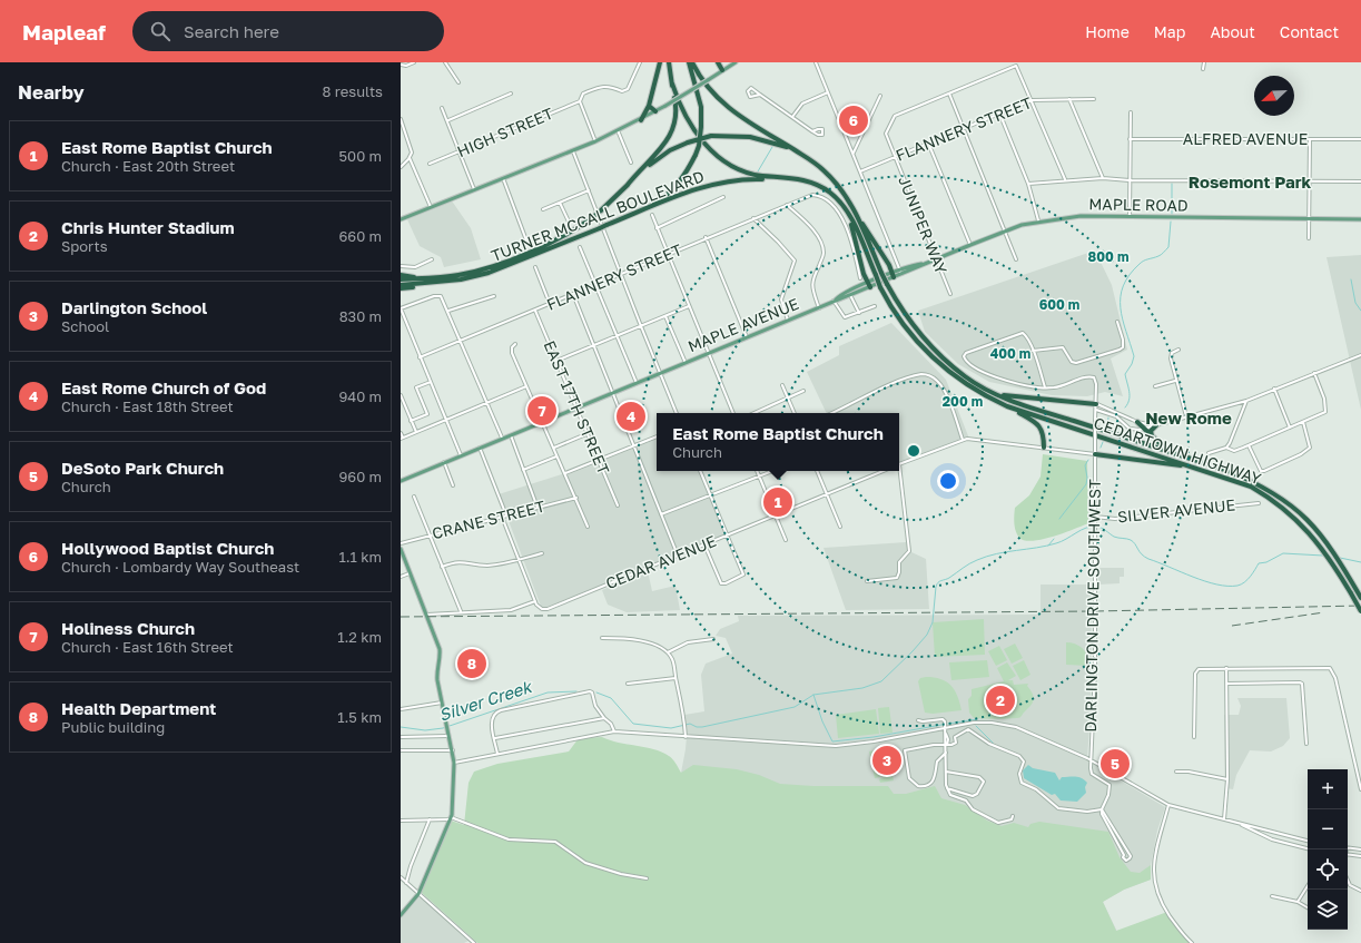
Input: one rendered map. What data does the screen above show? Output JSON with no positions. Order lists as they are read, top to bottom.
{
  "streets": {
    "highway": ["TURNER MCCALL BOULEVARD", "CEDARTOWN HIGHWAY"],
    "main road": ["MAPLE ROAD", "MAPLE AVENUE"],
    "street": [
      "FLANNERY STREET",
      "HIGH STREET",
      "ALFRED AVENUE",
      "JUNIPER WAY",
      "EAST 17TH STREET",
      "SILVER AVENUE",
      "CRANE STREET",
      "CEDAR AVENUE",
      "DARLINGTON DRIVE SOUTHWEST"
    ]
  },
  "crossings": [
    ["FLANNERY STREET", "JUNIPER WAY"],
    ["FLANNERY STREET", "EAST 17TH STREET"],
    ["MAPLE ROAD", "JUNIPER WAY"],
    ["MAPLE ROAD", "MAPLE AVENUE"],
    ["MAPLE ROAD", "CEDARTOWN HIGHWAY"],
    ["TURNER MCCALL BOULEVARD", "CEDARTOWN HIGHWAY"],
    ["MAPLE AVENUE", "EAST 17TH STREET"],
    ["MAPLE AVENUE", "CEDARTOWN HIGHWAY"],
    ["SILVER AVENUE", "DARLINGTON DRIVE SOUTHWEST"]
  ],
  "districts": ["Rosemont Park", "New Rome"],
  "water": ["Silver Creek"],
  "north": "bottom left",
  "page": {
    "header": "Mapleaf",
    "search": "Search here",
    "nav": [
      "Home",
      "Map",
      "About",
      "Contact"
    ],
    "heading": ["Nearby", "8 results"],
    "pins": [
      "6",
      "7",
      "4",
      "1",
      "8",
      "2",
      "3",
      "5"
    ],
    "list": [
      {
        "mark": "1",
        "name": "East Rome Baptist Church",
        "note": "Church · East 20th Street",
        "value": "500 m"
      },
      {
        "mark": "2",
        "name": "Chris Hunter Stadium",
        "note": "Sports",
        "value": "660 m"
      },
      {
        "mark": "3",
        "name": "Darlington School",
        "note": "School",
        "value": "830 m"
      },
      {
        "mark": "4",
        "name": "East Rome Church of God",
        "note": "Church · East 18th Street",
        "value": "940 m"
      },
      {
        "mark": "5",
        "name": "DeSoto Park Church",
        "note": "Church",
        "value": "960 m"
      },
      {
        "mark": "6",
        "name": "Hollywood Baptist Church",
        "note": "Church · Lombardy Way Southeast",
        "value": "1.1 km"
      },
      {
        "mark": "7",
        "name": "Holiness Church",
        "note": "Church · East 16th Street",
        "value": "1.2 km"
      },
      {
        "mark": "8",
        "name": "Health Department",
        "note": "Public building",
        "value": "1.5 km"
      }
    ],
    "popup": ["East Rome Baptist Church", "Church"],
    "map_buttons": ["+", "−"]
  },
  "rings": [
    "800 m",
    "600 m",
    "400 m",
    "200 m"
  ]
}
